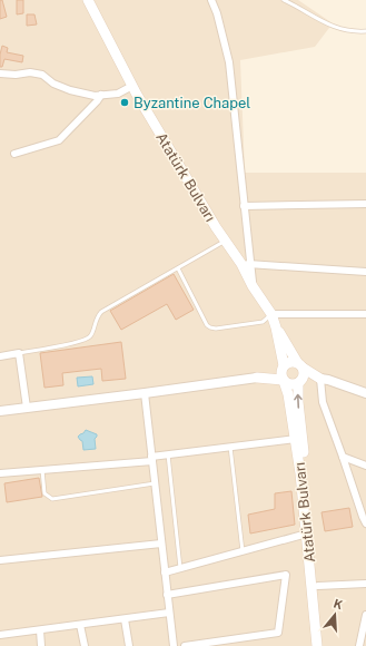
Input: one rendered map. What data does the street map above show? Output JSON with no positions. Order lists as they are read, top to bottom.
{
  "streets": {
    "main road": ["Atatürk Bulvarı"]
  },
  "places": ["Byzantine Chapel"],
  "north": "top"
}
